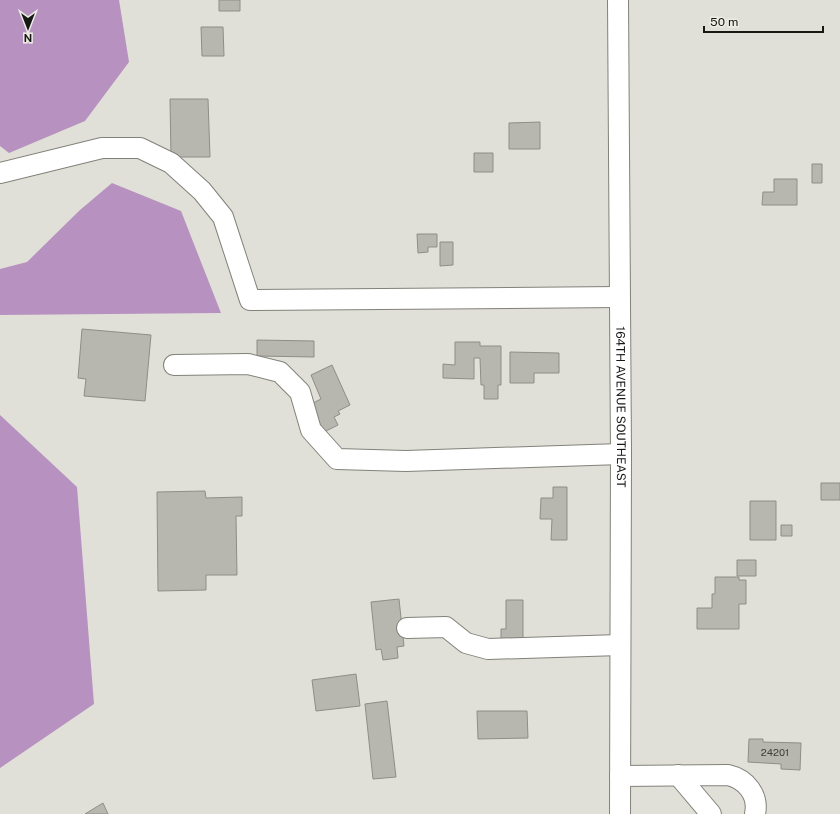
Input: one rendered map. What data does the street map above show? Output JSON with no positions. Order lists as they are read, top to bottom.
{
  "streets": {
    "street": ["164TH AVENUE SOUTHEAST"]
  },
  "house_numbers": ["24201"],
  "scale_bar": "50 m",
  "north": "bottom"
}
